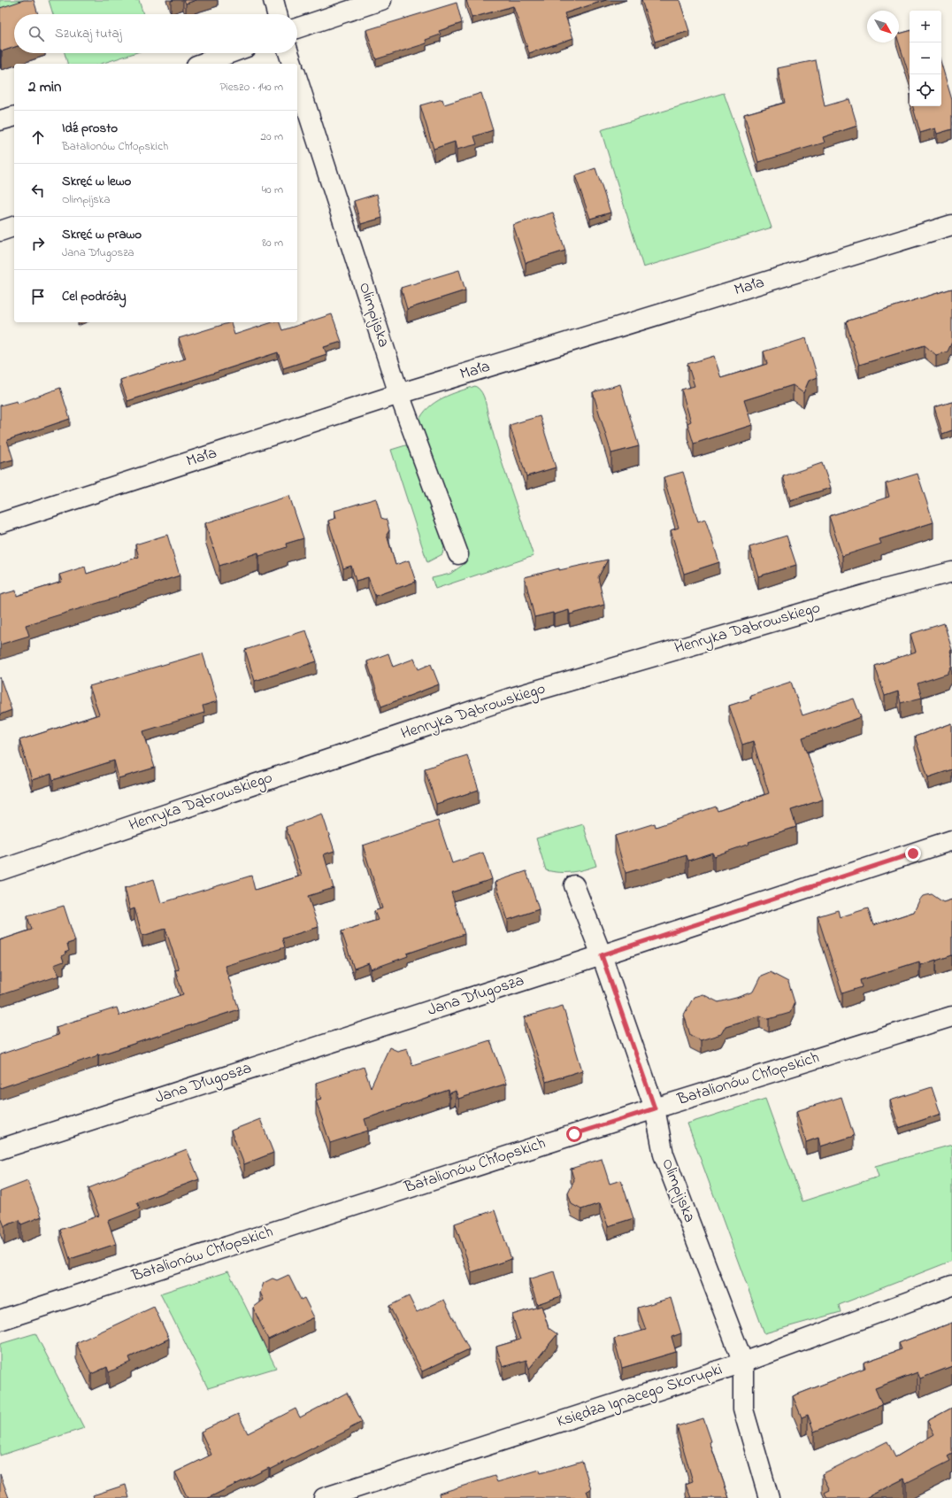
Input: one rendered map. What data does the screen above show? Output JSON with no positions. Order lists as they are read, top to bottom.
{
  "streets": {
    "street": [
      "Mała",
      "Olimpijska",
      "Henryka Dąbrowskiego",
      "Jana Długosza",
      "Batalionów Chłopskich",
      "Księdza Ignacego Skorupki"
    ]
  },
  "crossings": [
    ["Mała", "Olimpijska"],
    ["Olimpijska", "Jana Długosza"],
    ["Olimpijska", "Batalionów Chłopskich"],
    ["Olimpijska", "Księdza Ignacego Skorupki"]
  ],
  "north": "bottom right",
  "page": {
    "map_buttons": ["+", "−"],
    "search": "Szukaj tutaj",
    "heading": ["2 min", "Pieszo · 140 m"],
    "list": [
      ["Idź prosto", "Batalionów Chłopskich", "20 m"],
      ["Skręć w lewo", "Olimpijska", "40 m"],
      ["Skręć w prawo", "Jana Długosza", "80 m"],
      "Cel podróży"
    ]
  }
}
